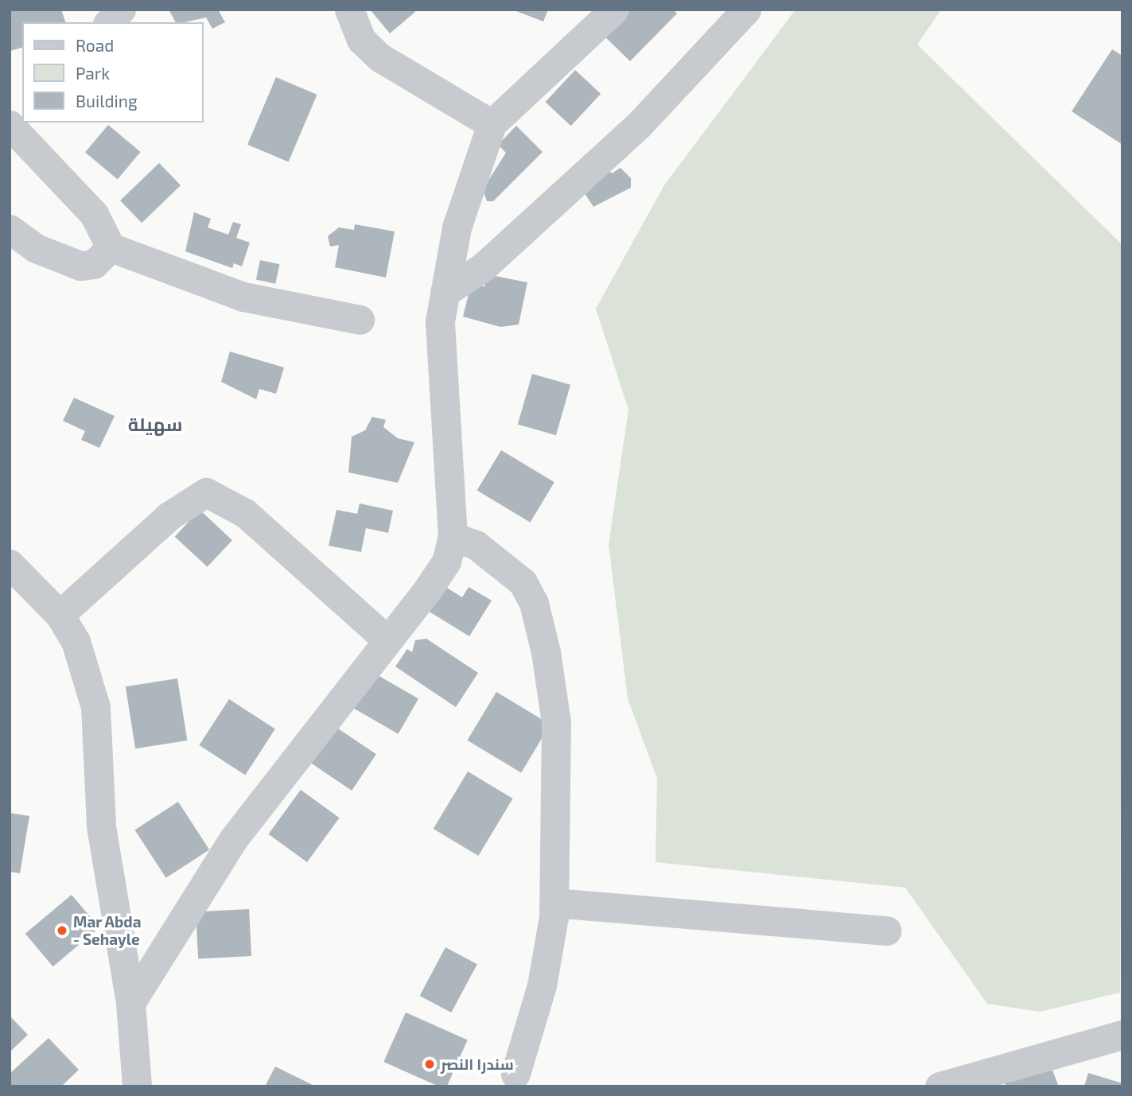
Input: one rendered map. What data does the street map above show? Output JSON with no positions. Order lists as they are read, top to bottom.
{
  "districts": ["سهيلة"],
  "places": ["Mar Abda - Sehayle", "سندرا النصر"],
  "legend": ["Road", "Park", "Building"]
}
